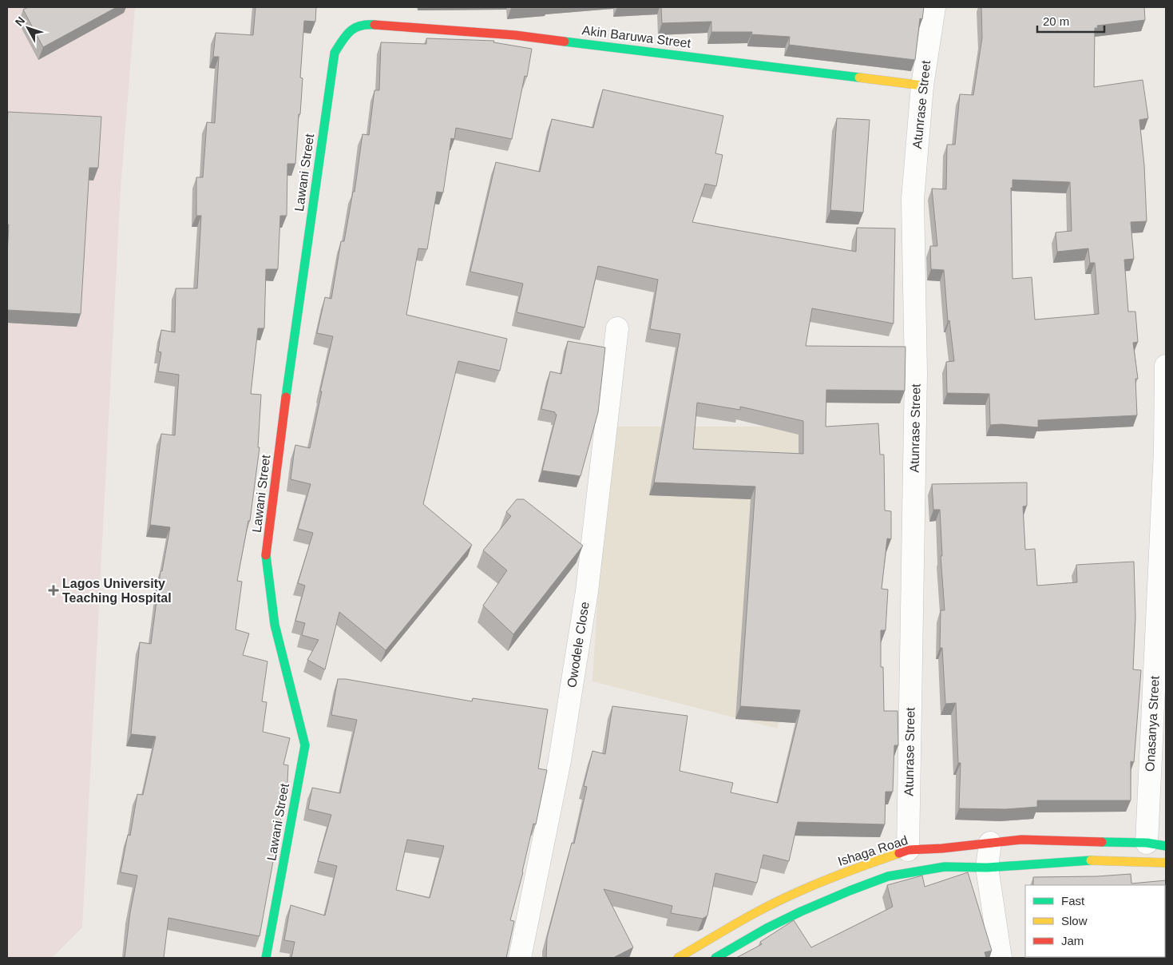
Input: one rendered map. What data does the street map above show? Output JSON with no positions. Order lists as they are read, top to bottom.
{
  "streets": {
    "street": [
      "Akin Baruwa Street",
      "Atunrase Street",
      "Lawani Street",
      "Owodele Close",
      "Onasanya Street",
      "Ishaga Road"
    ]
  },
  "crossings": [
    ["Akin Baruwa Street", "Atunrase Street"],
    ["Akin Baruwa Street", "Lawani Street"],
    ["Atunrase Street", "Ishaga Road"],
    ["Onasanya Street", "Ishaga Road"]
  ],
  "places": {
    "health": ["Lagos University Teaching Hospital"]
  },
  "legend": ["Fast", "Slow", "Jam"],
  "scale_bar": "20 m",
  "north": "top left"
}
